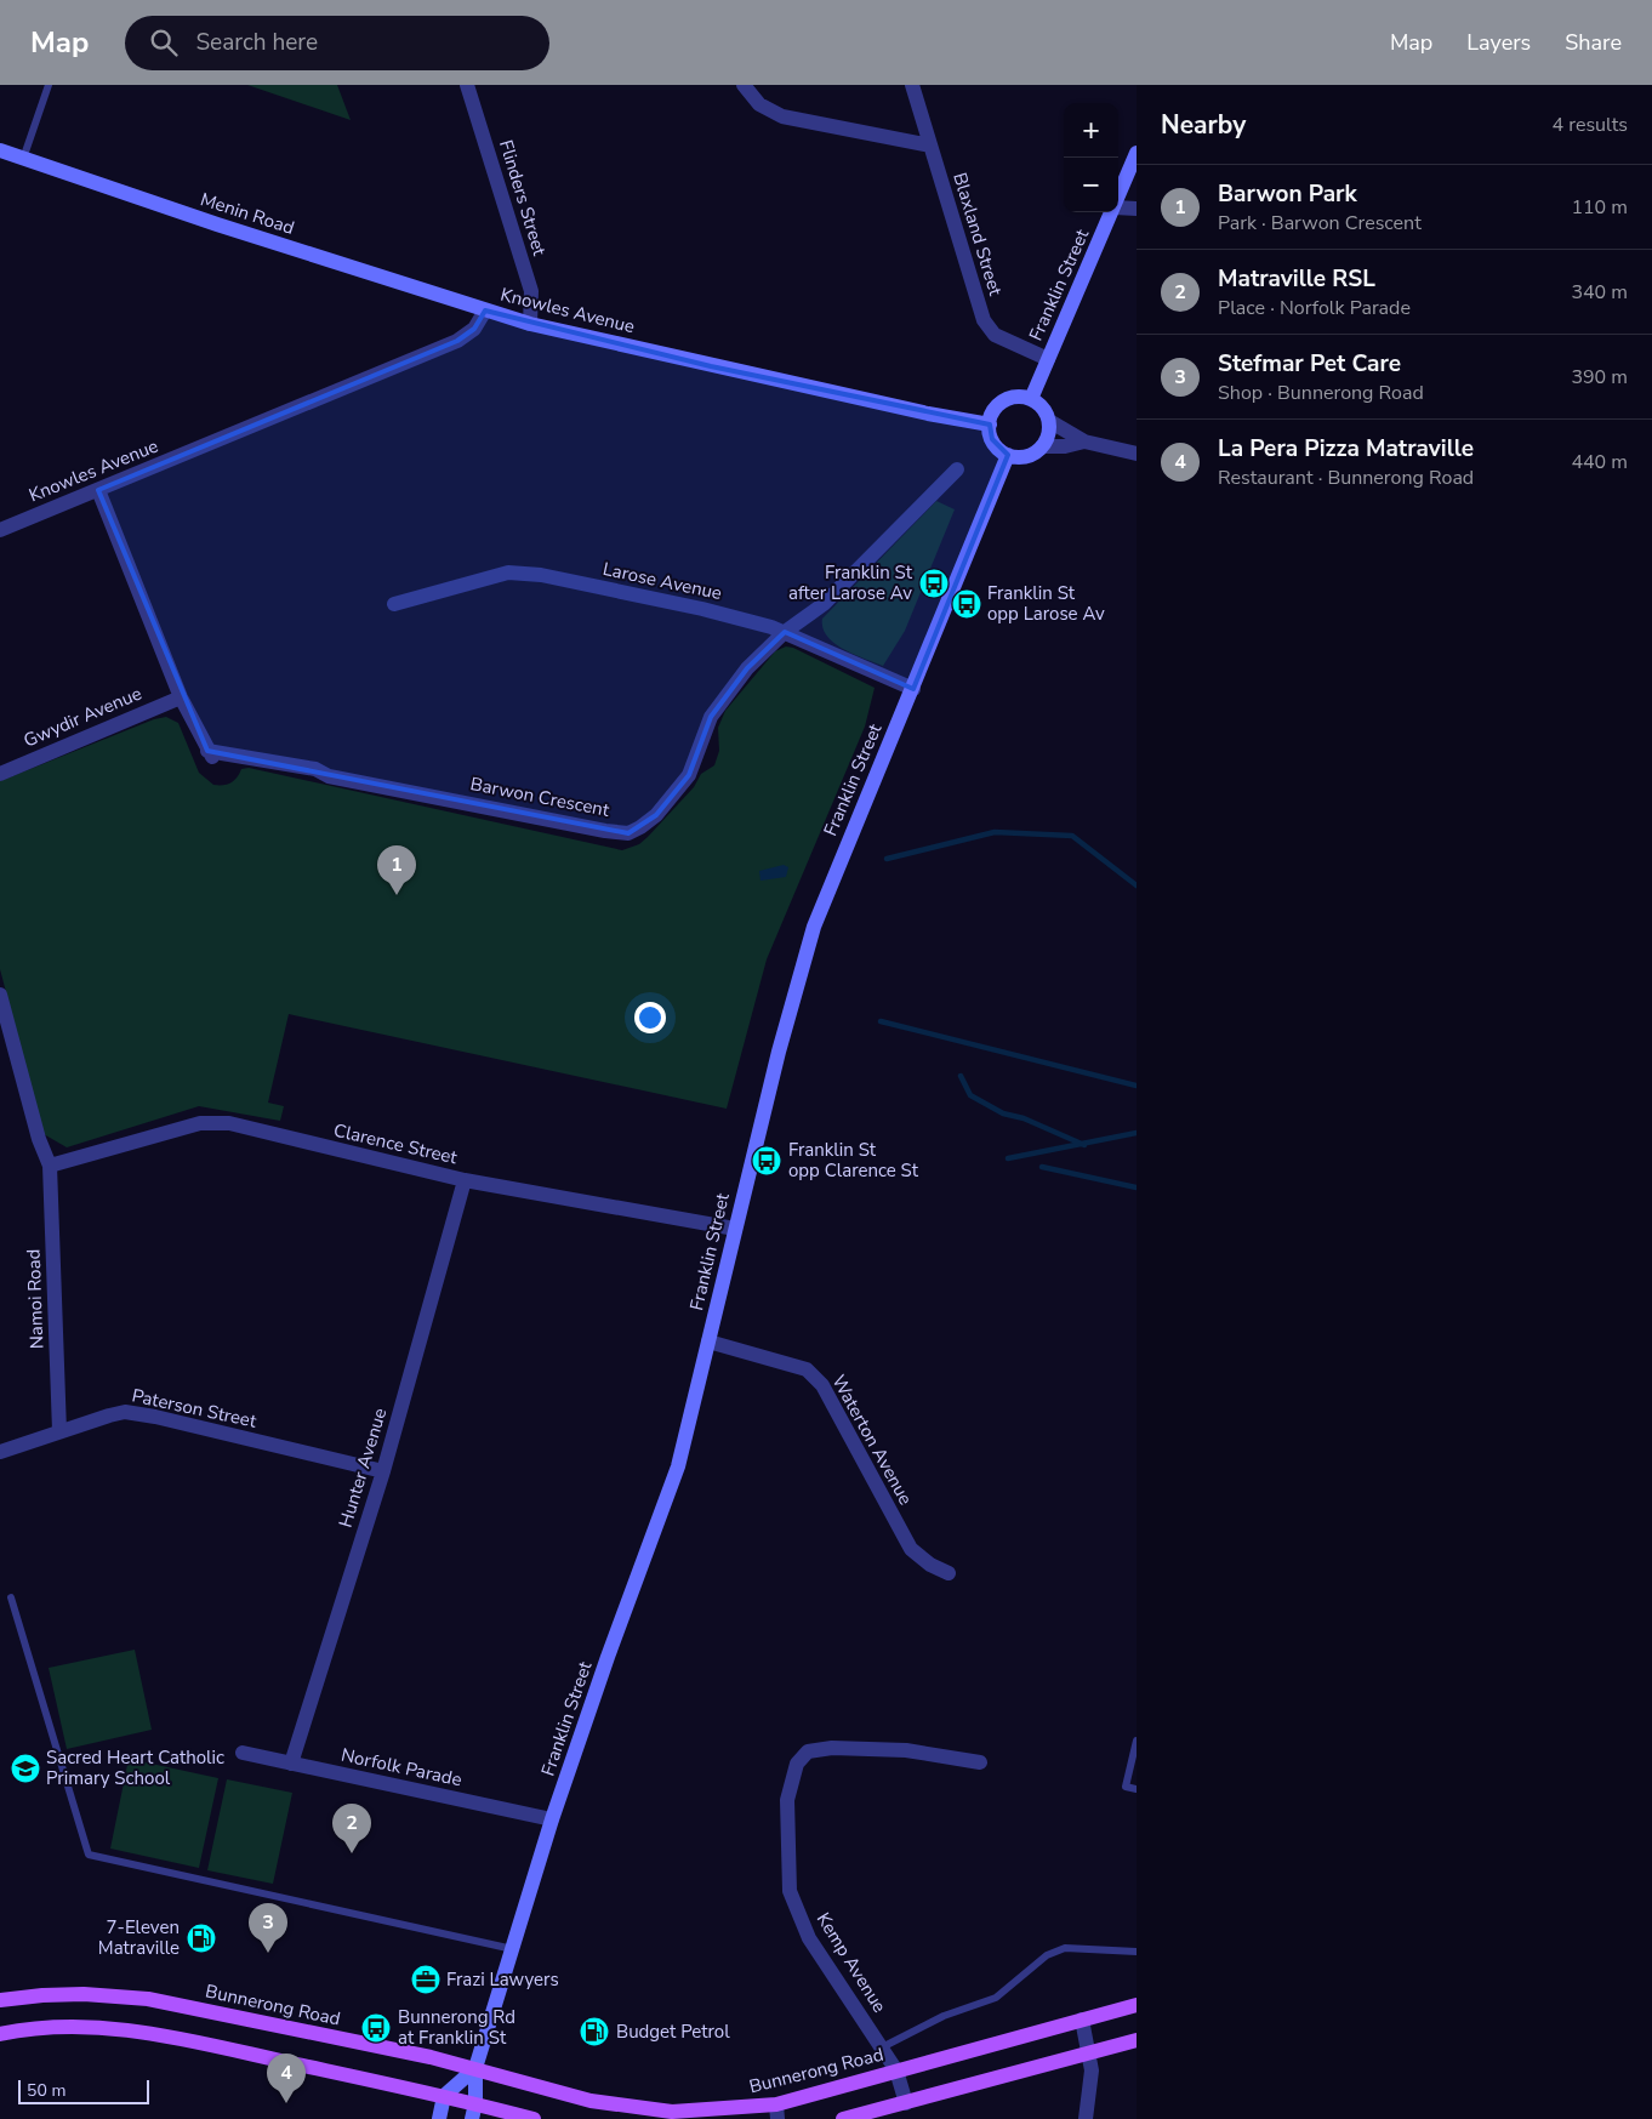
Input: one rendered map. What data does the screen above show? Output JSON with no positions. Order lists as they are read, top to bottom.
{
  "streets": {
    "main road": ["Bunnerong Road"],
    "street": [
      "Flinders Street",
      "Menin Road",
      "Blaxland Street",
      "Franklin Street",
      "Knowles Avenue",
      "Larose Avenue",
      "Gwydir Avenue",
      "Barwon Crescent",
      "Clarence Street",
      "Namoi Road",
      "Paterson Street",
      "Waterton Avenue",
      "Hunter Avenue",
      "Norfolk Parade",
      "Kemp Avenue"
    ]
  },
  "crossings": [
    ["Flinders Street", "Knowles Avenue"],
    ["Menin Road", "Knowles Avenue"],
    ["Blaxland Street", "Franklin Street"],
    ["Franklin Street", "Knowles Avenue"],
    ["Franklin Street", "Larose Avenue"],
    ["Franklin Street", "Clarence Street"],
    ["Franklin Street", "Waterton Avenue"],
    ["Franklin Street", "Norfolk Parade"],
    ["Franklin Street", "Bunnerong Road"],
    ["Larose Avenue", "Barwon Crescent"],
    ["Clarence Street", "Namoi Road"],
    ["Clarence Street", "Hunter Avenue"],
    ["Namoi Road", "Paterson Street"],
    ["Paterson Street", "Hunter Avenue"],
    ["Hunter Avenue", "Norfolk Parade"],
    ["Kemp Avenue", "Bunnerong Road"]
  ],
  "places": {
    "bus stop": [
      "Franklin St after Larose Av",
      "Franklin St opp Larose Av",
      "Franklin St opp Clarence St",
      "Bunnerong Rd at Franklin St"
    ],
    "school or university": ["Sacred Heart Catholic Primary School"],
    "fuel station": ["7-Eleven Matraville", "Budget Petrol"],
    "office": ["Frazi Lawyers"]
  },
  "scale_bar": "50 m",
  "page": {
    "header": "Map",
    "search": "Search here",
    "nav": ["Map", "Layers", "Share"],
    "heading": ["Nearby", "4 results"],
    "map_buttons": ["+", "−"],
    "list": [
      {
        "mark": "1",
        "name": "Barwon Park",
        "note": "Park · Barwon Crescent",
        "value": "110 m"
      },
      {
        "mark": "2",
        "name": "Matraville RSL",
        "note": "Place · Norfolk Parade",
        "value": "340 m"
      },
      {
        "mark": "3",
        "name": "Stefmar Pet Care",
        "note": "Shop · Bunnerong Road",
        "value": "390 m"
      },
      {
        "mark": "4",
        "name": "La Pera Pizza Matraville",
        "note": "Restaurant · Bunnerong Road",
        "value": "440 m"
      }
    ],
    "pins": [
      "1",
      "2",
      "3",
      "4"
    ],
    "scale": "50 m"
  }
}
